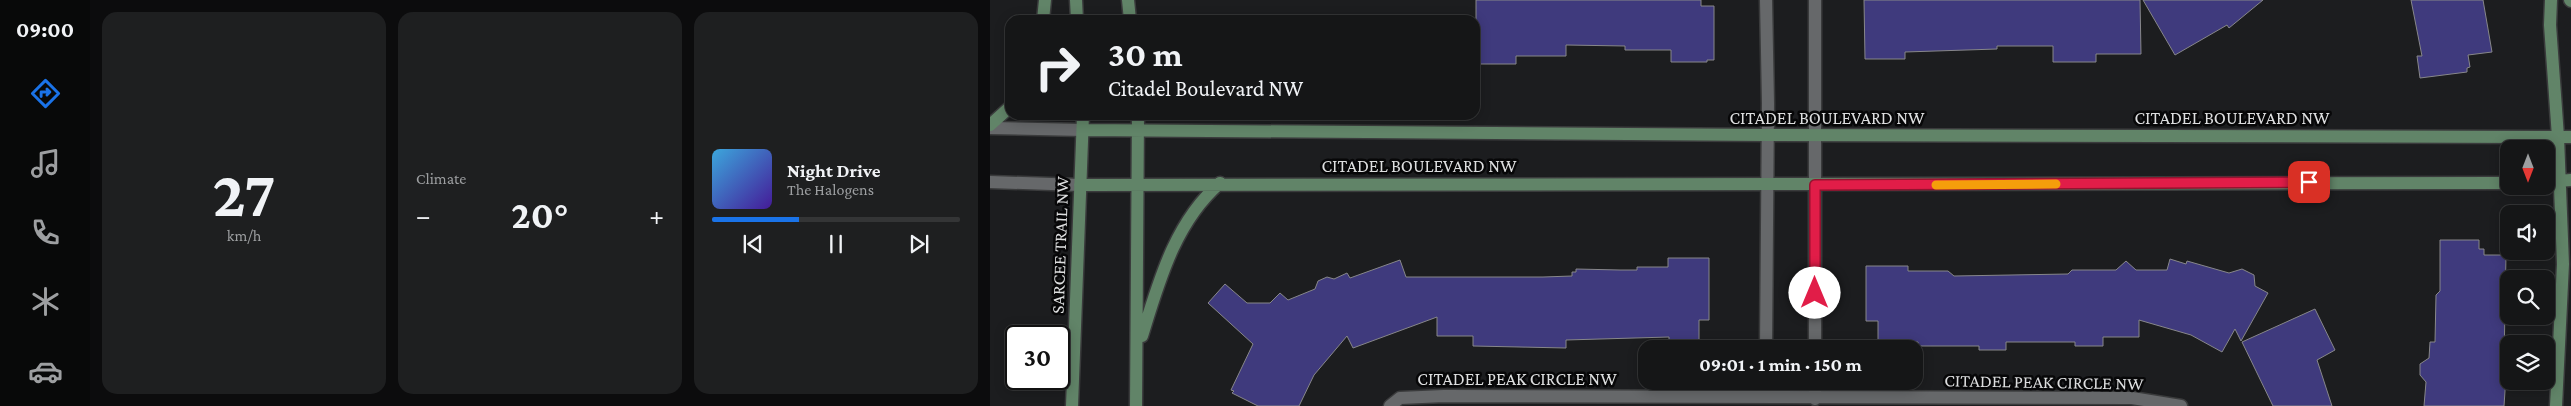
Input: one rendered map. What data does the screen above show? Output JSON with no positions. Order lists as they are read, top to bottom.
{
  "streets": {
    "street": ["CITADEL BOULEVARD NW", "SARCEE TRAIL NW", "CITADEL PEAK CIRCLE NW"]
  },
  "crossings": [
    ["CITADEL BOULEVARD NW", "SARCEE TRAIL NW"]
  ],
  "north": "bottom",
  "page": {
    "tabs": "09:00",
    "tile": [
      ["27", "km/h"],
      "Climate"
    ],
    "turn": ["30 m", "Citadel Boulevard NW"],
    "song": ["Night Drive", "The Halogens"],
    "heat": ["−", "20°", "+"],
    "limit": "30",
    "trip": "09:01 · 1 min · 150 m"
  }
}
